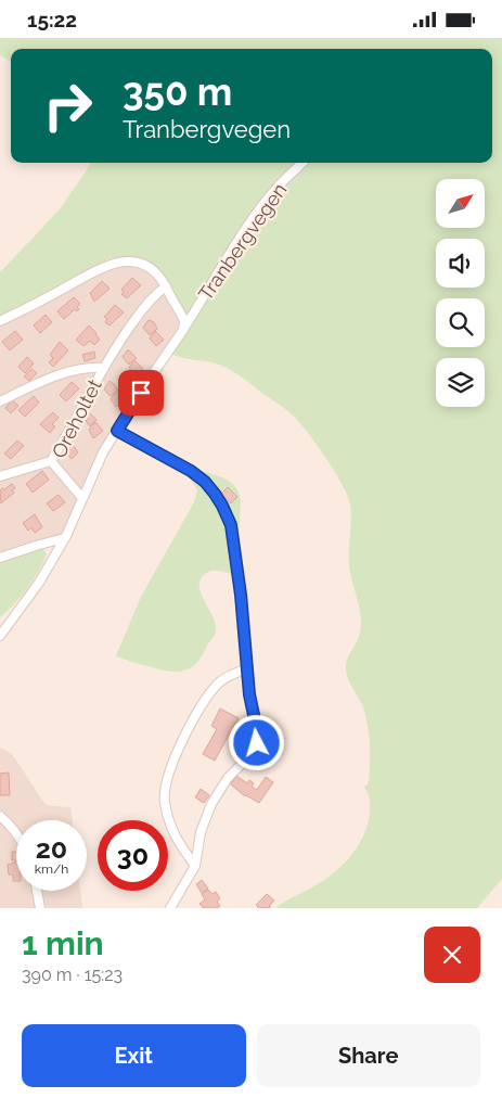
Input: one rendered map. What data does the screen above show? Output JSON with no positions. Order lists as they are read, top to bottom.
{
  "streets": {
    "street": ["Tranbergvegen", "Oreholtet"]
  },
  "crossings": [
    ["Tranbergvegen", "Oreholtet"]
  ],
  "north": "top right",
  "page": {
    "status": "15:22",
    "turn": ["350 m", "Tranbergvegen"],
    "speed": "20 km/h",
    "limit": "30",
    "heading": ["1 min", "390 m · 15:23"],
    "buttons": ["Exit", "Share"]
  }
}
